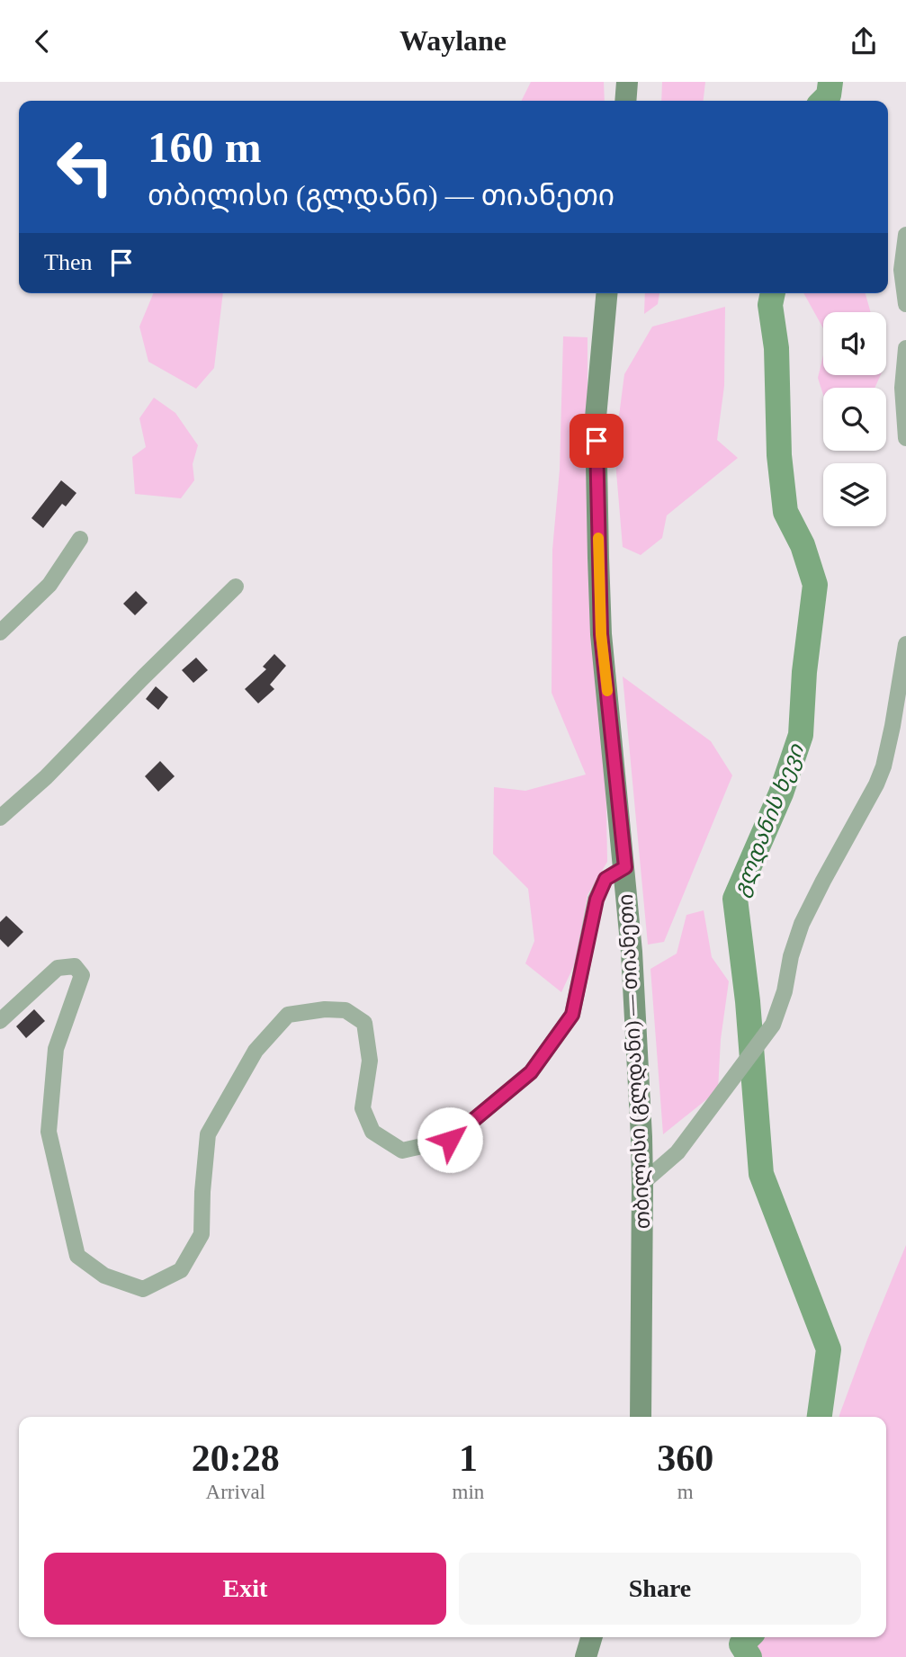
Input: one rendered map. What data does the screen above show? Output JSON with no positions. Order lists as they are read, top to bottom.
{
  "streets": {
    "main road": ["თბილისი (გლდანი) — თიანეთი"]
  },
  "water": ["გლდანის ხევი"],
  "page": {
    "header": "Waylane",
    "turn": ["160 m", "თბილისი (გლდანი) — თიანეთი"],
    "then": "Then",
    "eta": [
      "20:28",
      "Arrival",
      "1",
      "min",
      "360",
      "m"
    ],
    "buttons": ["Exit", "Share"]
  }
}
